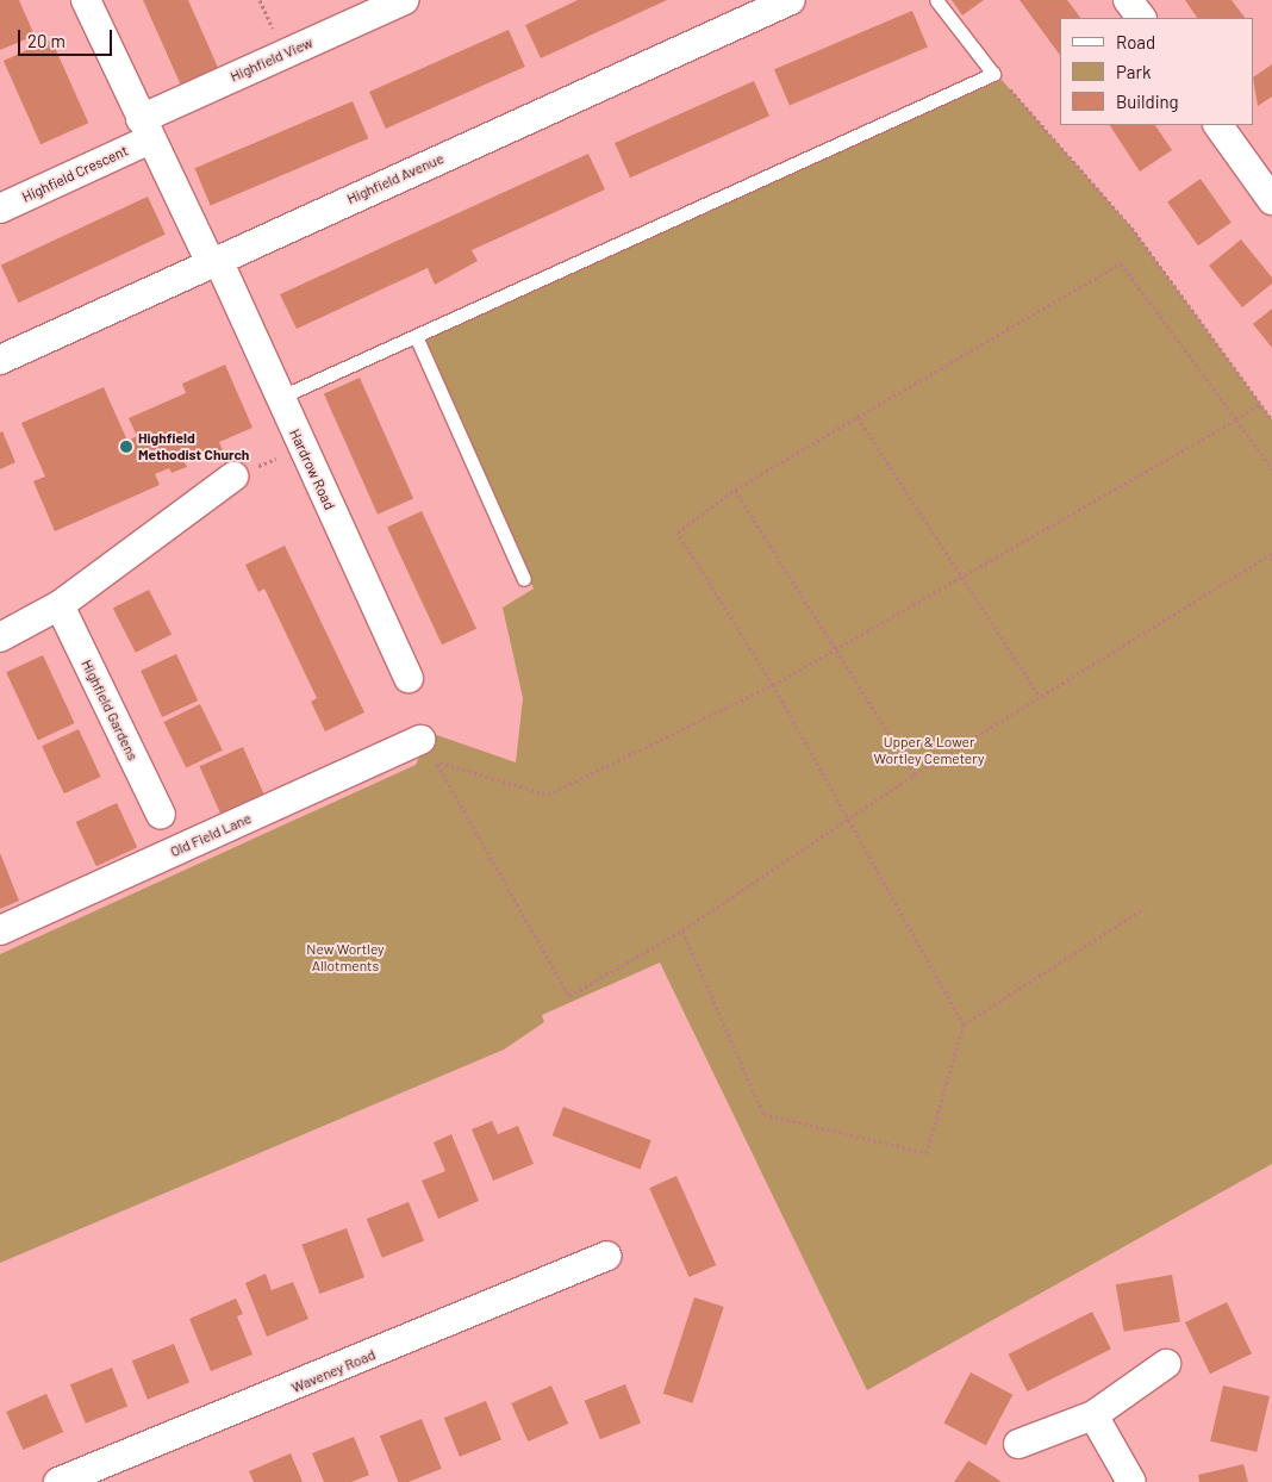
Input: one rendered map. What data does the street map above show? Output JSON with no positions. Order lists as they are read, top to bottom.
{
  "streets": {
    "street": [
      "Highfield View",
      "Highfield Crescent",
      "Highfield Avenue",
      "Hardrow Road",
      "Highfield Gardens",
      "Old Field Lane",
      "Waveney Road"
    ]
  },
  "crossings": [
    ["Highfield View", "Highfield Crescent"],
    ["Highfield View", "Hardrow Road"],
    ["Highfield Crescent", "Hardrow Road"],
    ["Highfield Avenue", "Hardrow Road"]
  ],
  "parks": ["Upper & Lower Wortley Cemetery", "New Wortley Allotments"],
  "places": ["Highfield Methodist Church"],
  "legend": ["Road", "Park", "Building"],
  "scale_bar": "20 m"
}
